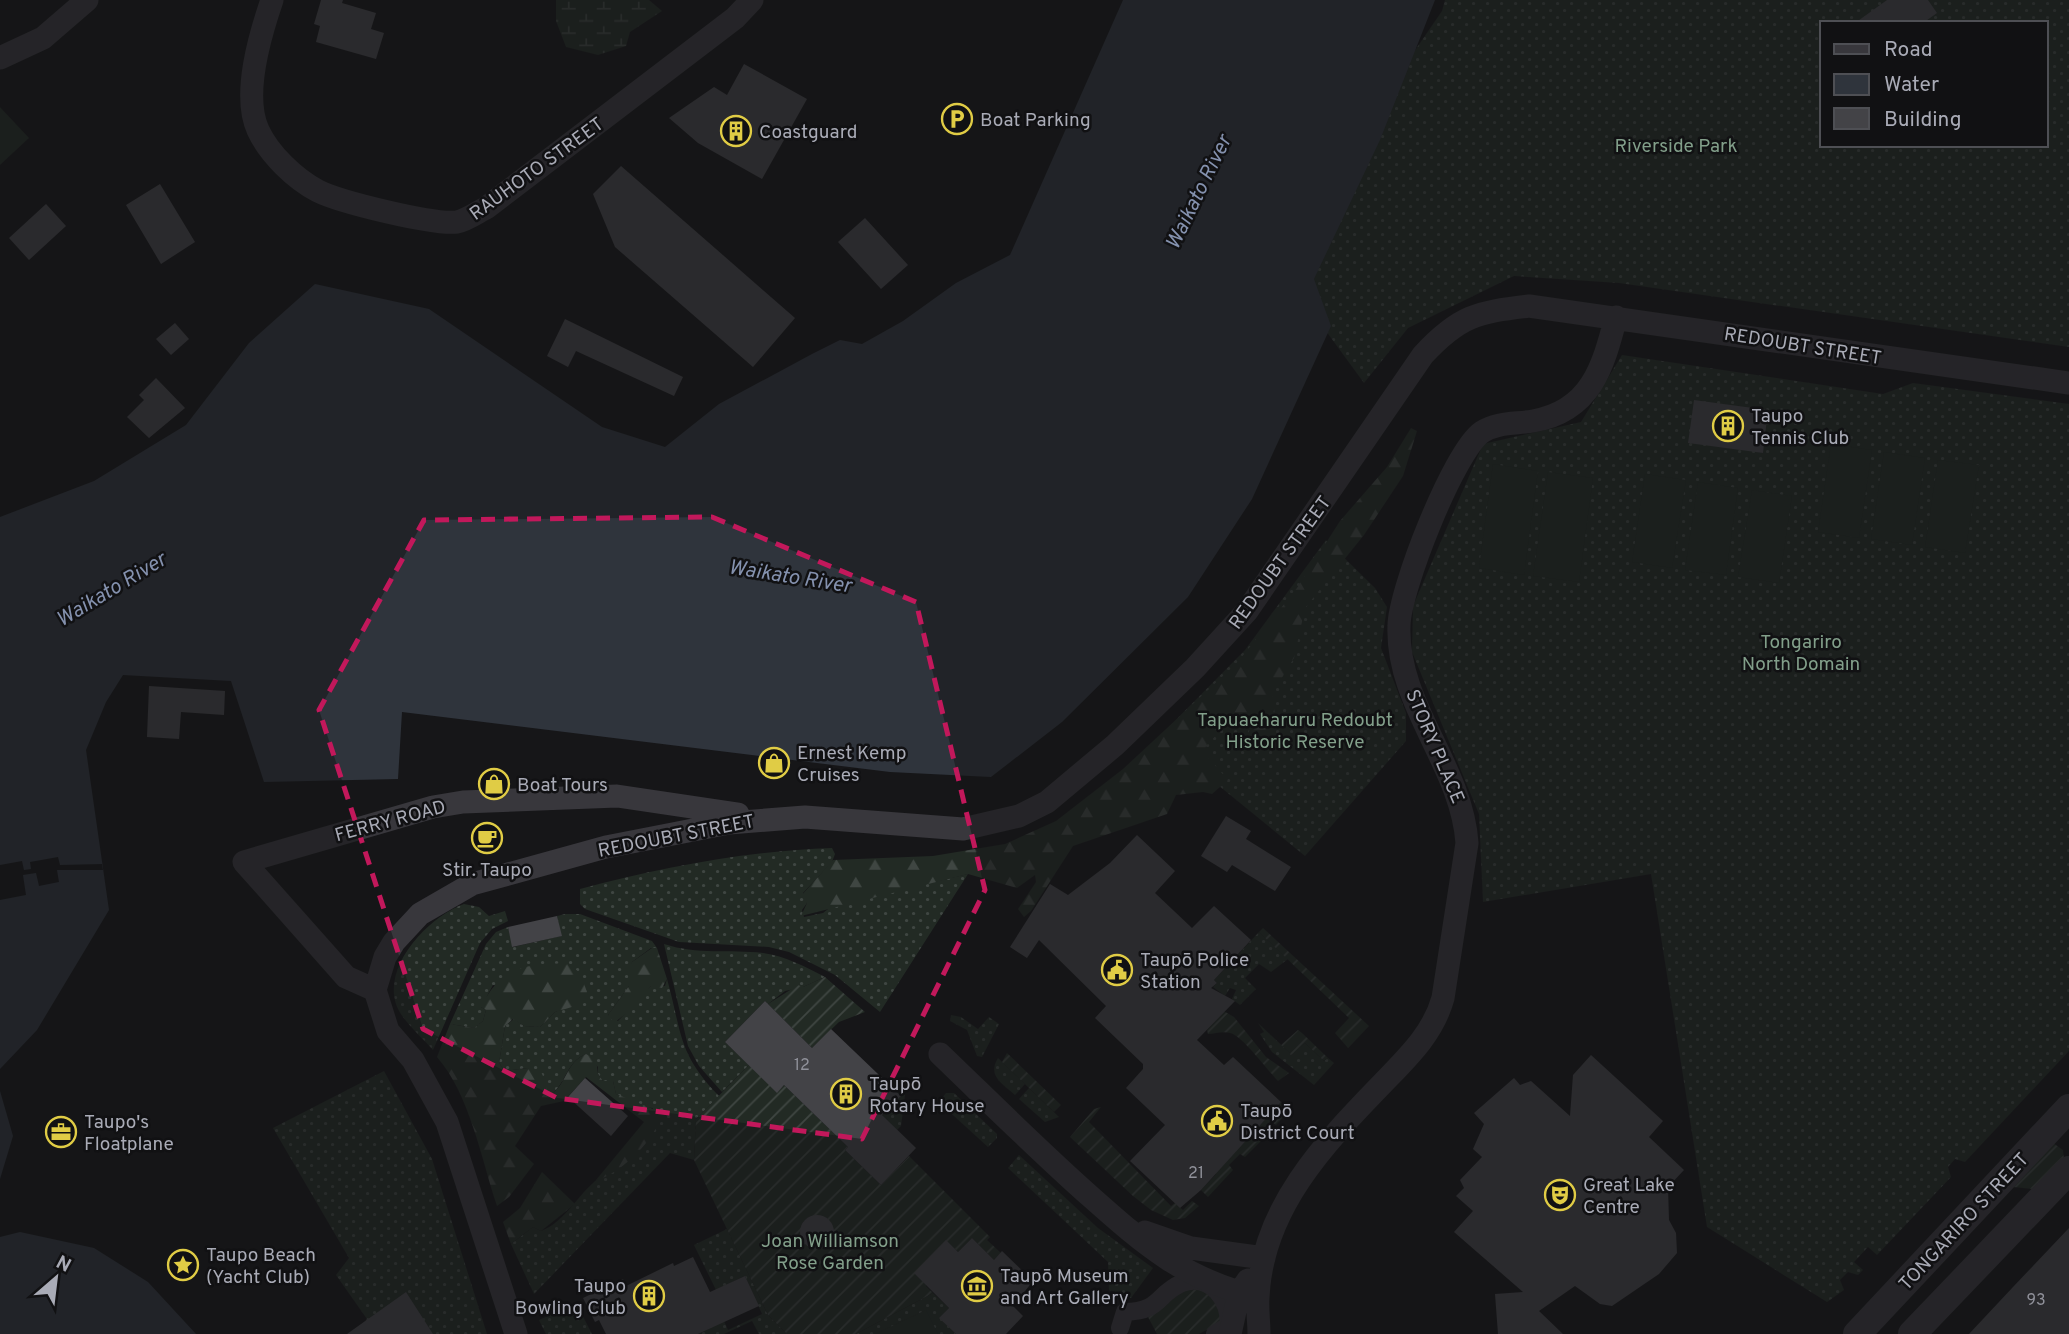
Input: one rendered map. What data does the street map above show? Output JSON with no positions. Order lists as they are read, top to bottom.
{
  "streets": {
    "street": [
      "RAUHOTO STREET",
      "REDOUBT STREET",
      "STORY PLACE",
      "FERRY ROAD",
      "TONGARIRO STREET"
    ]
  },
  "crossings": [
    ["REDOUBT STREET", "STORY PLACE"],
    ["REDOUBT STREET", "FERRY ROAD"]
  ],
  "water": ["Waikato River"],
  "parks": [
    "Riverside Park",
    "Tongariro North Domain",
    "Tapuaeharuru Redoubt Historic Reserve",
    "Joan Williamson Rose Garden"
  ],
  "places": {
    "parking": ["Boat Parking"],
    "building": [
      "Coastguard",
      "Taupo Tennis Club",
      "Taupō Rotary House",
      "Taupo Bowling Club"
    ],
    "shop": ["Ernest Kemp Cruises", "Boat Tours"],
    "cafe": ["Stir. Taupo"],
    "public building": ["Taupō Police Station", "Taupō District Court"],
    "office": ["Taupo's Floatplane"],
    "theatre": ["Great Lake Centre"],
    "place": ["Taupo Beach (Yacht Club)"],
    "museum": ["Taupō Museum and Art Gallery"]
  },
  "house_numbers": ["12", "21", "93"],
  "legend": ["Road", "Water", "Building"],
  "north": "top right"
}
